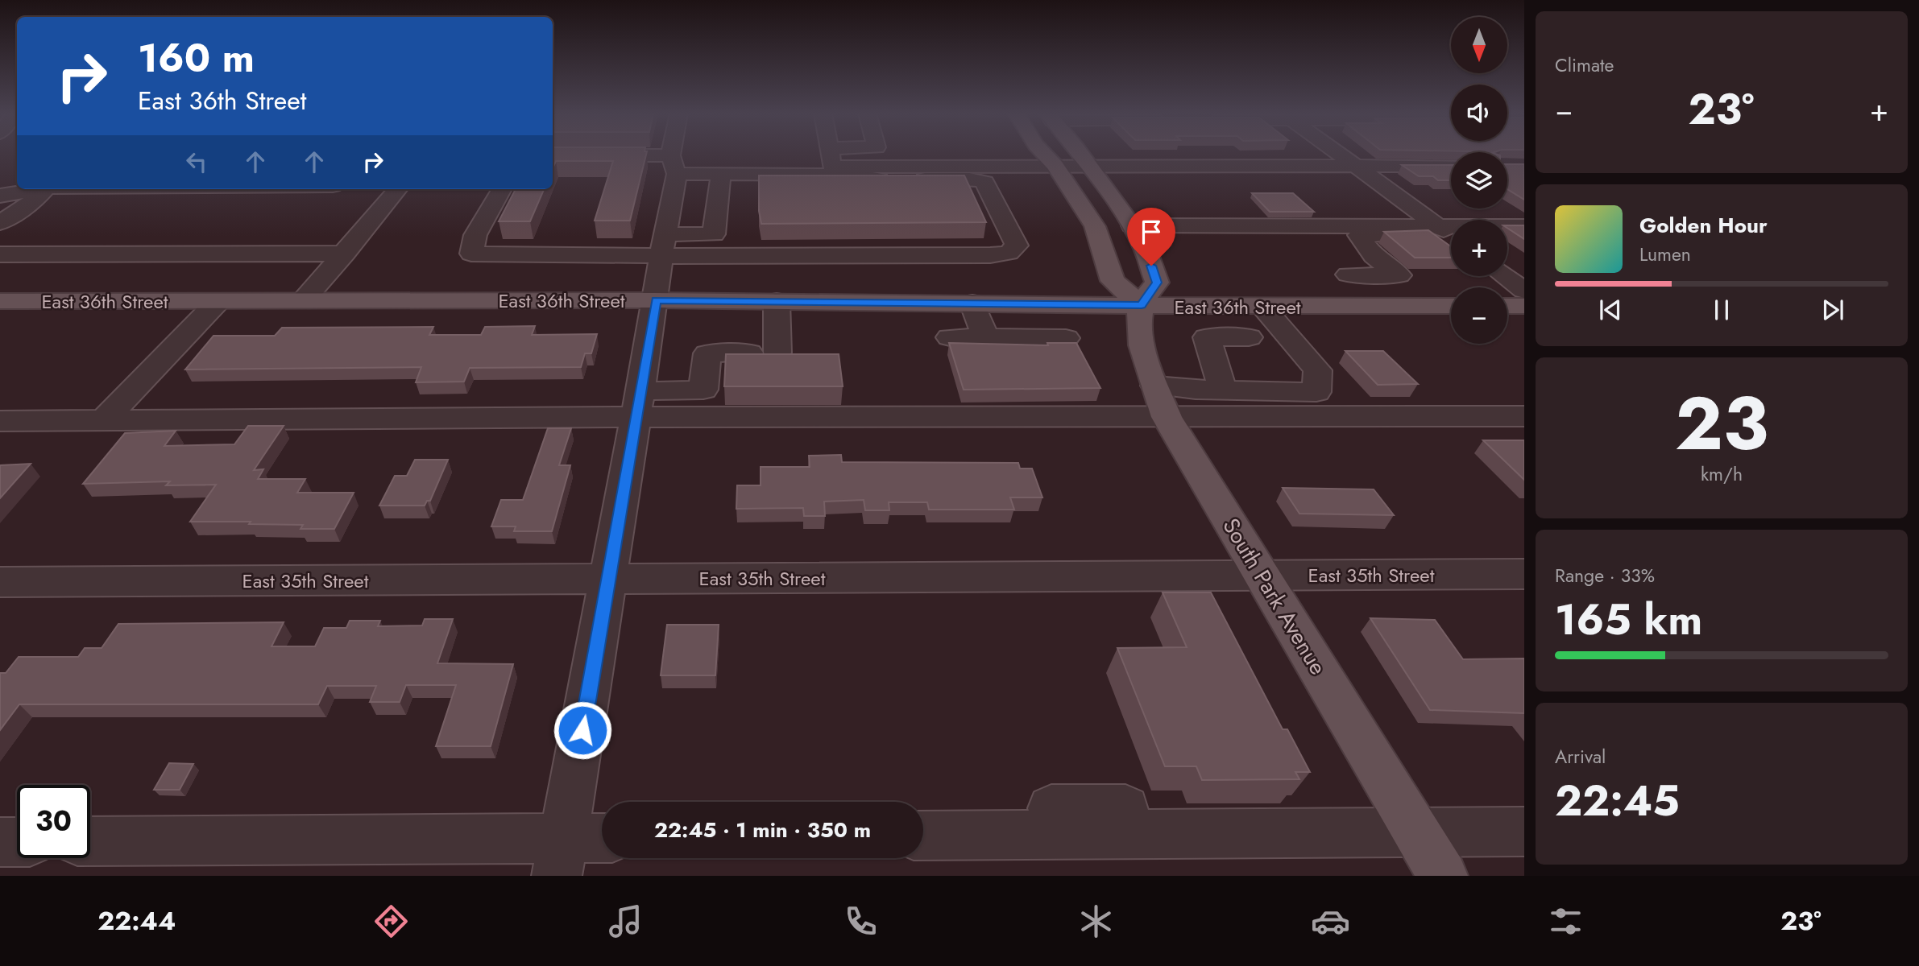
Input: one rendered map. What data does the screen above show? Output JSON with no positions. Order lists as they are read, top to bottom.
{
  "streets": {
    "main road": ["East 36th Street", "South Park Avenue"],
    "street": ["East 35th Street"]
  },
  "crossings": [
    ["East 36th Street", "South Park Avenue"],
    ["East 35th Street", "South Park Avenue"]
  ],
  "north": "bottom",
  "page": {
    "tile": [
      "Climate",
      ["23", "km/h"],
      ["Range · 33%", "165 km"],
      ["Arrival", "22:45"]
    ],
    "map_buttons": ["+", "−"],
    "turn": ["160 m", "East 36th Street"],
    "heat": ["−", "23°", "+"],
    "song": ["Golden Hour", "Lumen"],
    "limit": "30",
    "trip": "22:45 · 1 min · 350 m",
    "tabs": ["22:44", "23°"]
  }
}
